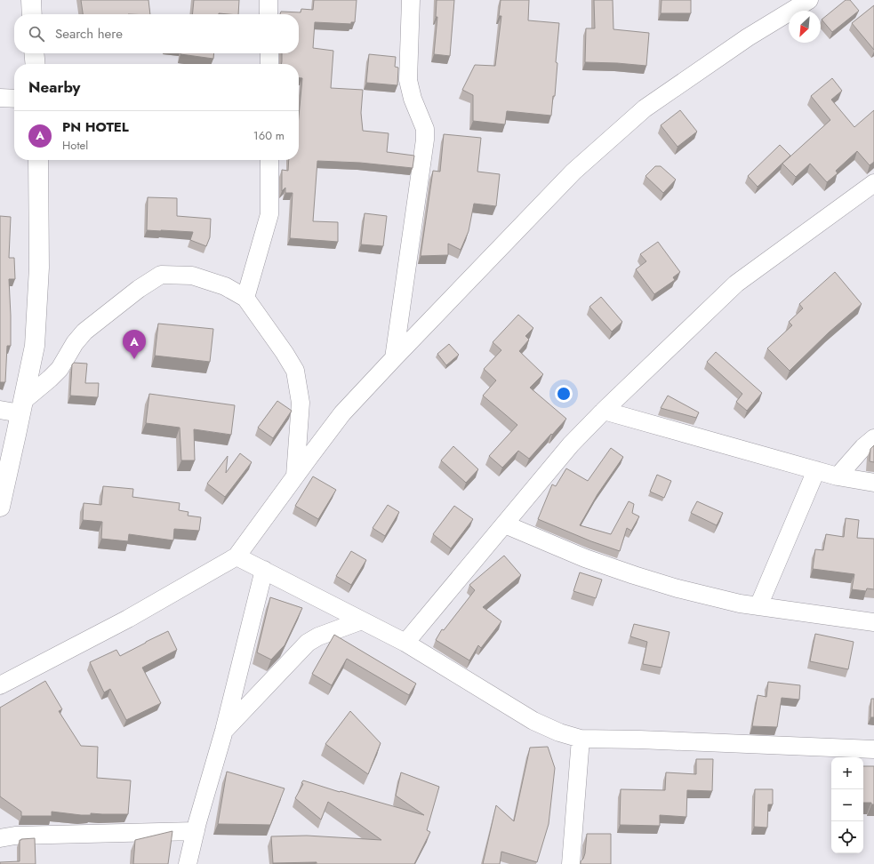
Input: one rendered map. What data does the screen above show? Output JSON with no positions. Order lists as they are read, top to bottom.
{
  "north": "bottom left",
  "page": {
    "search": "Search here",
    "heading": "Nearby",
    "list": [
      {
        "mark": "A",
        "name": "PN HOTEL",
        "note": "Hotel",
        "value": "160 m"
      }
    ],
    "pins": "A",
    "map_buttons": ["+", "−"]
  }
}
